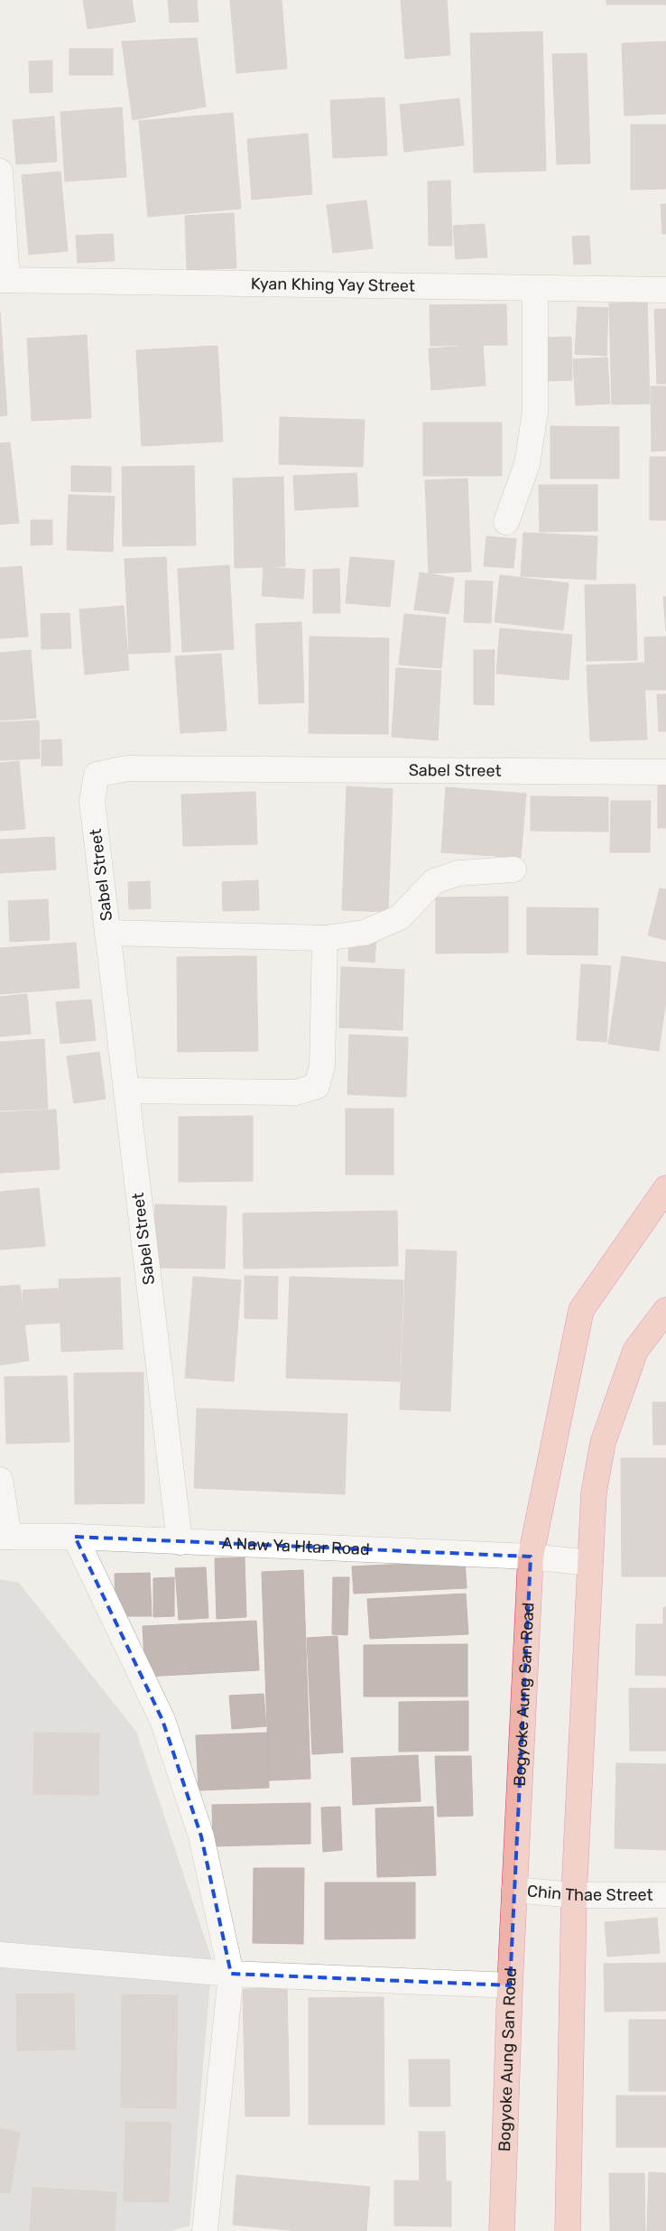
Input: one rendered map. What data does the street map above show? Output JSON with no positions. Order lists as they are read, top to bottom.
{
  "streets": {
    "highway": ["Bogyoke Aung San Road"],
    "street": [
      "Kyan Khing Yay Street",
      "Sabel Street",
      "A Naw Ya Htar Road",
      "Chin Thae Street"
    ]
  },
  "crossings": [
    ["Sabel Street", "A Naw Ya Htar Road"],
    ["A Naw Ya Htar Road", "Bogyoke Aung San Road"],
    ["Bogyoke Aung San Road", "Chin Thae Street"]
  ]
}
